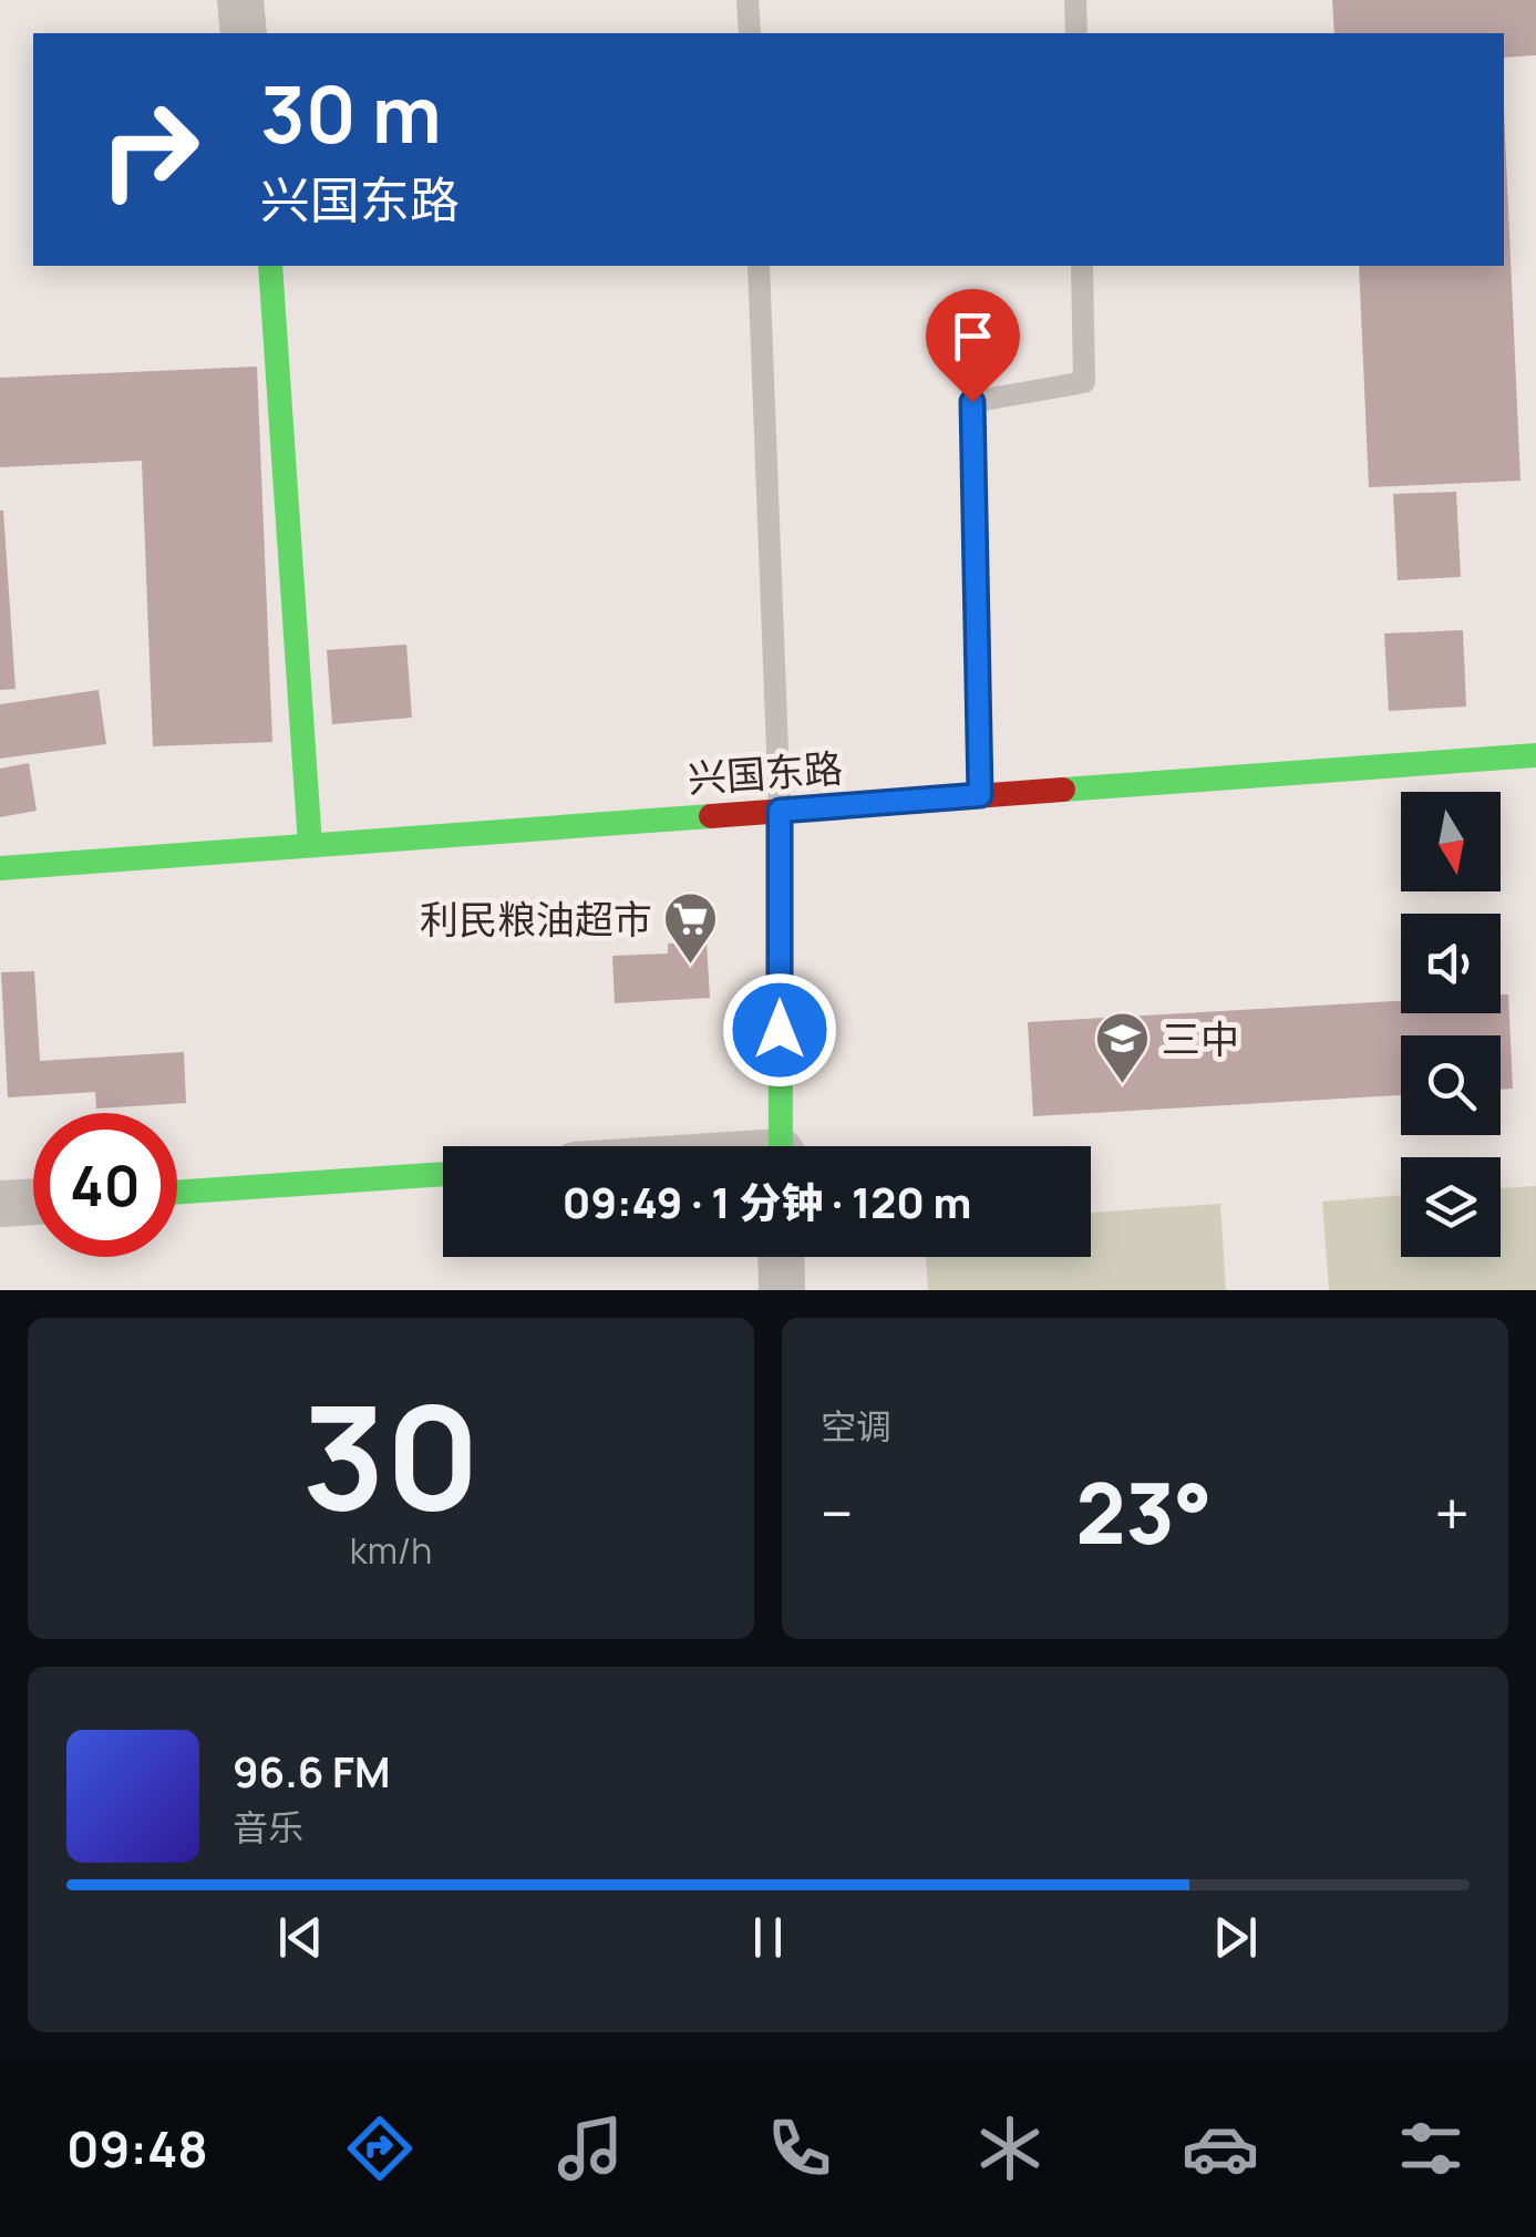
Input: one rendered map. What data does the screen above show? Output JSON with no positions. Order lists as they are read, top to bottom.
{
  "streets": {
    "street": ["兴国东路"]
  },
  "places": {
    "supermarket": ["利民粮油超市"],
    "school or university": ["三中"]
  },
  "north": "bottom",
  "page": {
    "turn": ["30 m", "兴国东路"],
    "limit": "40",
    "trip": "09:49 · 1 分钟 · 120 m",
    "tile": [
      ["30", "km/h"],
      "空调"
    ],
    "heat": ["−", "23°", "+"],
    "song": ["96.6 FM", "音乐"],
    "tabs": "09:48"
  }
}
